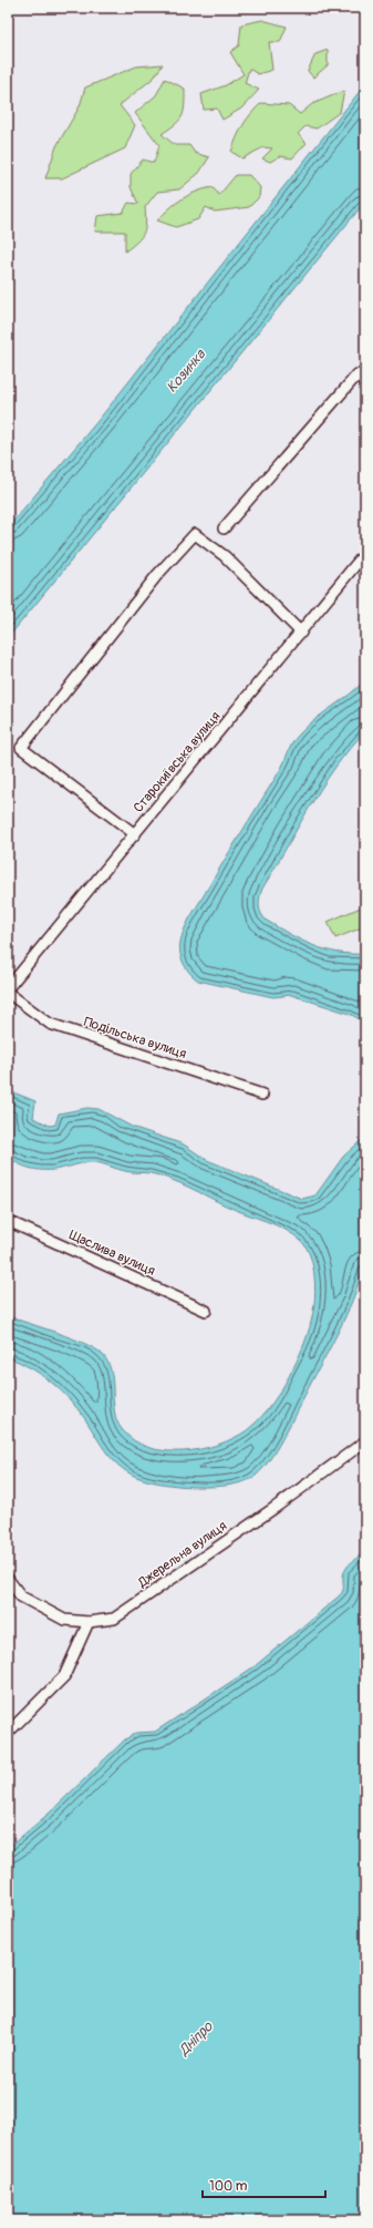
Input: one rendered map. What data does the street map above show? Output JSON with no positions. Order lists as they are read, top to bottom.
{
  "streets": {
    "street": [
      "Старокиївська вулиця",
      "Подільська вулиця",
      "Щаслива вулиця",
      "Джерельна вулиця"
    ]
  },
  "water": ["Козинка", "Дніпро"],
  "scale_bar": "100 m"
}
